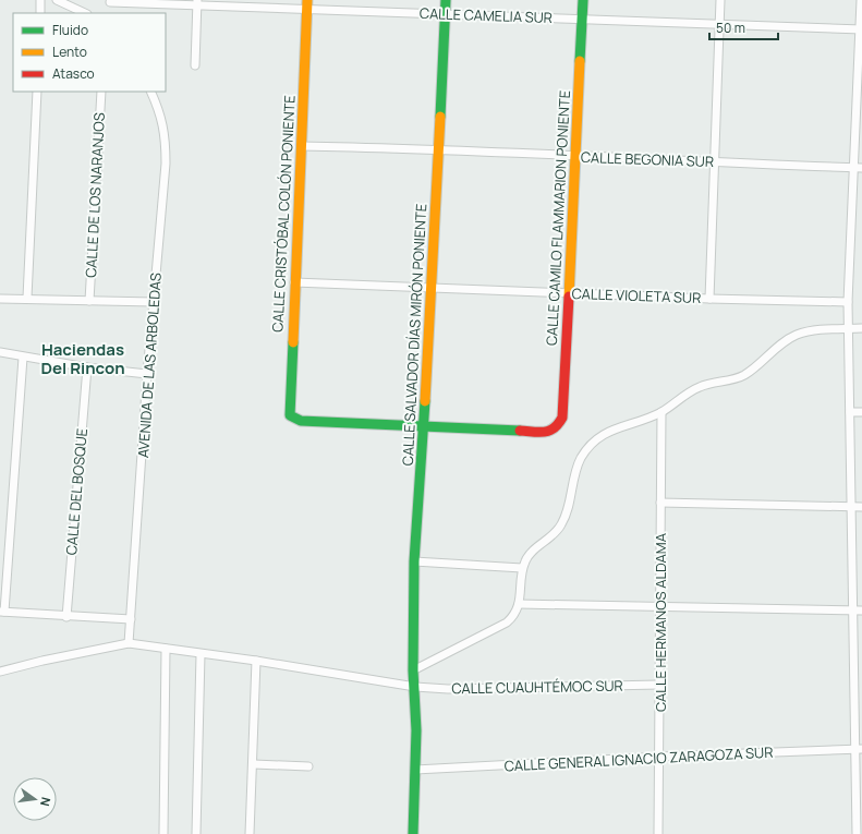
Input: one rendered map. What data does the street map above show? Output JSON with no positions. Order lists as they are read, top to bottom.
{
  "streets": {
    "street": [
      "CALLE CAMELIA SUR",
      "CALLE BEGONIA SUR",
      "CALLE DE LOS NARANJOS",
      "CALLE CRISTÓBAL COLÓN PONIENTE",
      "CALLE CAMILO FLAMMARION PONIENTE",
      "CALLE VIOLETA SUR",
      "CALLE SALVADOR DÍAS MIRÓN PONIENTE",
      "AVENIDA DE LAS ARBOLEDAS",
      "CALLE DEL BOSQUE",
      "CALLE HERMANOS ALDAMA",
      "CALLE CUAUHTÉMOC SUR",
      "CALLE GENERAL IGNACIO ZARAGOZA SUR"
    ]
  },
  "crossings": [
    ["CALLE CAMELIA SUR", "CALLE CRISTÓBAL COLÓN PONIENTE"],
    ["CALLE CAMELIA SUR", "CALLE CAMILO FLAMMARION PONIENTE"],
    ["CALLE CAMELIA SUR", "CALLE SALVADOR DÍAS MIRÓN PONIENTE"],
    ["CALLE BEGONIA SUR", "CALLE CRISTÓBAL COLÓN PONIENTE"],
    ["CALLE BEGONIA SUR", "CALLE CAMILO FLAMMARION PONIENTE"],
    ["CALLE BEGONIA SUR", "CALLE SALVADOR DÍAS MIRÓN PONIENTE"],
    ["CALLE CRISTÓBAL COLÓN PONIENTE", "CALLE CAMILO FLAMMARION PONIENTE"],
    ["CALLE CRISTÓBAL COLÓN PONIENTE", "CALLE VIOLETA SUR"],
    ["CALLE CRISTÓBAL COLÓN PONIENTE", "CALLE SALVADOR DÍAS MIRÓN PONIENTE"],
    ["CALLE CAMILO FLAMMARION PONIENTE", "CALLE VIOLETA SUR"],
    ["CALLE CAMILO FLAMMARION PONIENTE", "CALLE SALVADOR DÍAS MIRÓN PONIENTE"],
    ["CALLE VIOLETA SUR", "CALLE SALVADOR DÍAS MIRÓN PONIENTE"],
    ["CALLE SALVADOR DÍAS MIRÓN PONIENTE", "CALLE CUAUHTÉMOC SUR"],
    ["CALLE SALVADOR DÍAS MIRÓN PONIENTE", "CALLE GENERAL IGNACIO ZARAGOZA SUR"],
    ["AVENIDA DE LAS ARBOLEDAS", "CALLE CUAUHTÉMOC SUR"],
    ["CALLE HERMANOS ALDAMA", "CALLE CUAUHTÉMOC SUR"],
    ["CALLE HERMANOS ALDAMA", "CALLE GENERAL IGNACIO ZARAGOZA SUR"]
  ],
  "districts": ["Haciendas Del Rincon"],
  "legend": ["Fluido", "Lento", "Atasco"],
  "scale_bar": "50 m",
  "north": "right"
}
